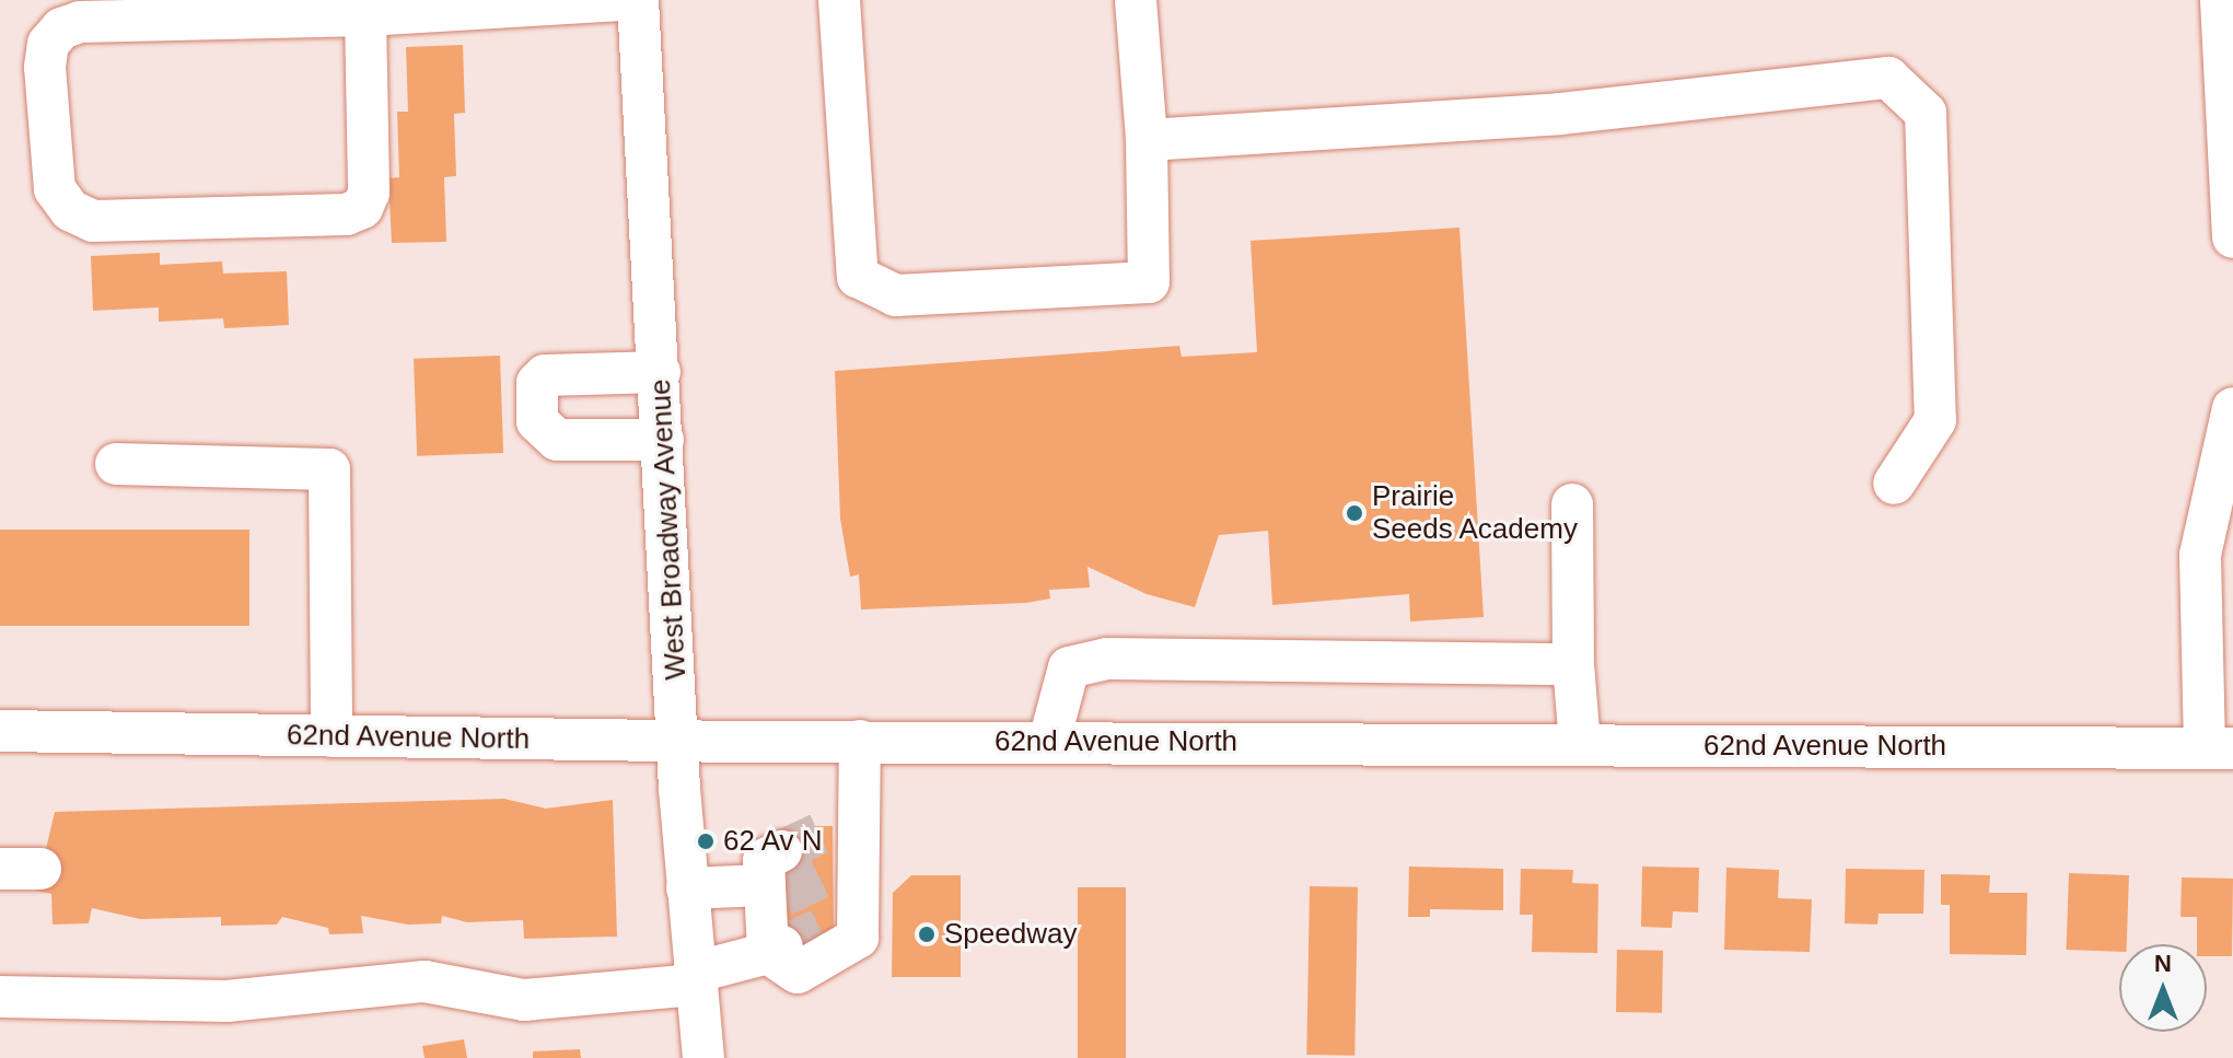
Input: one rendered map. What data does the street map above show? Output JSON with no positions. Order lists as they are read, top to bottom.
{
  "streets": {
    "street": ["West Broadway Avenue", "62nd Avenue North"]
  },
  "crossings": [
    ["West Broadway Avenue", "62nd Avenue North"]
  ],
  "places": ["Prairie Seeds Academy", "62 Av N", "Speedway"],
  "north": "top"
}
